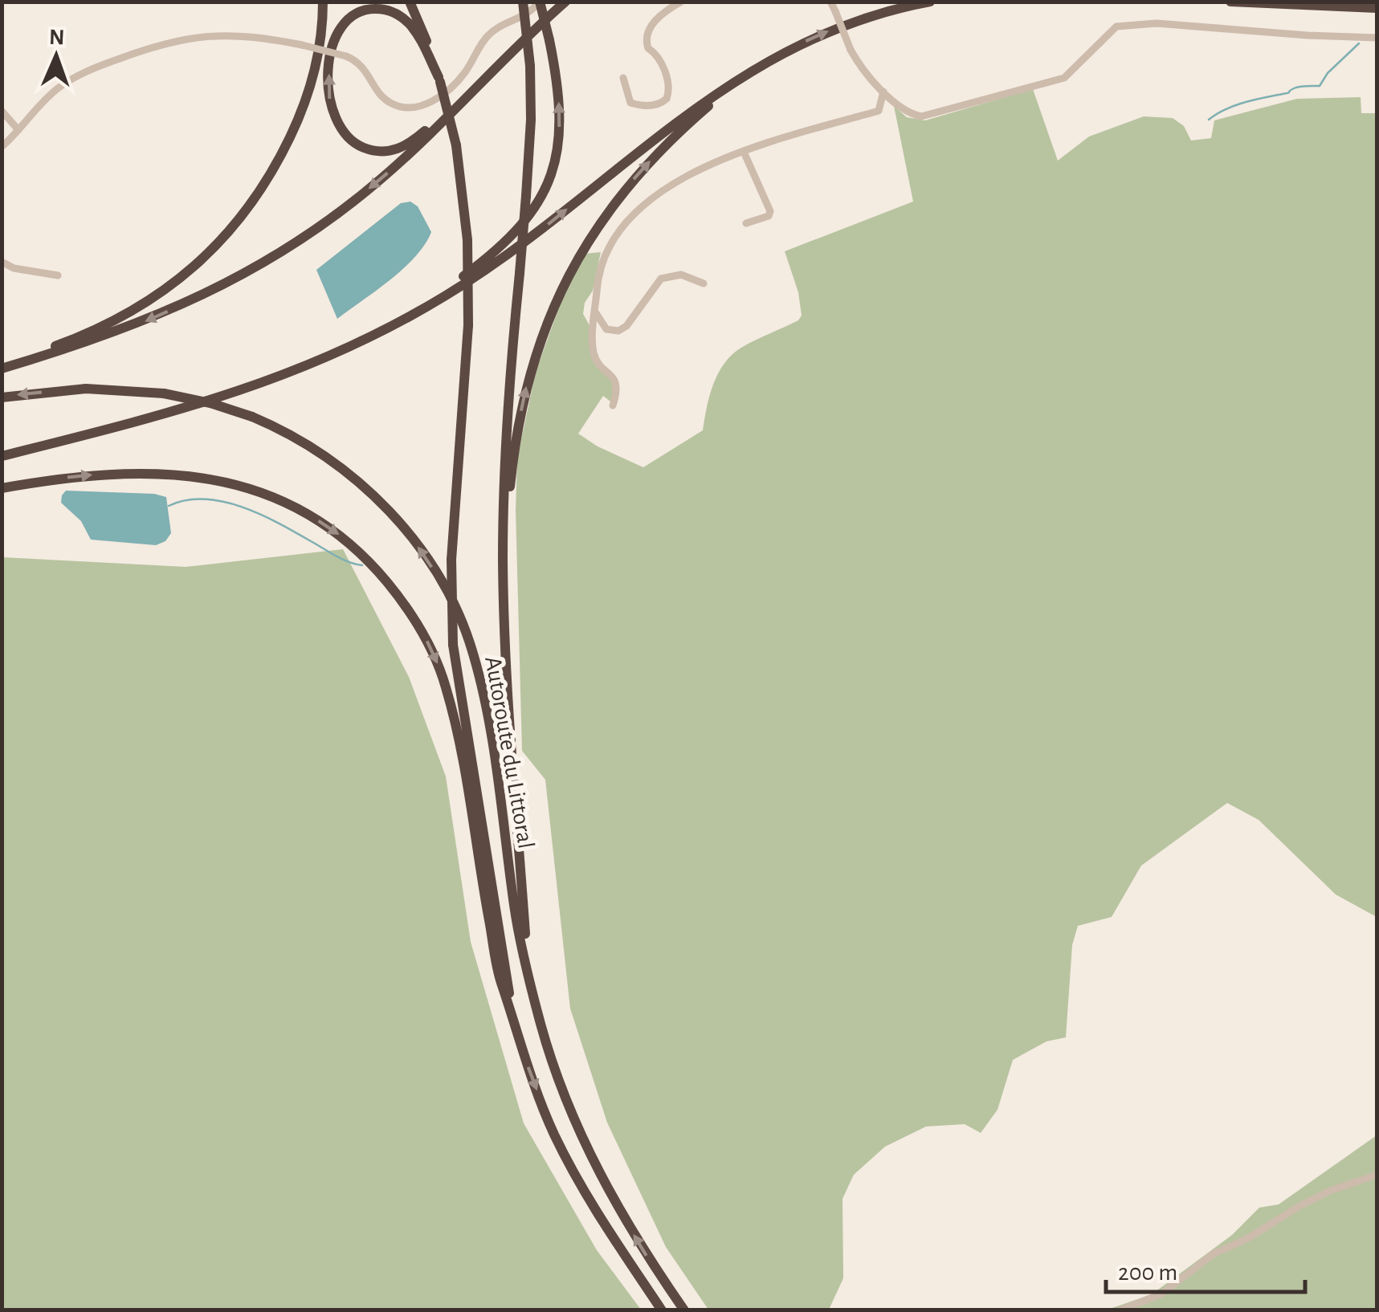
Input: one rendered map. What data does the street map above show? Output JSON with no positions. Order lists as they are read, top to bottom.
{
  "streets": {
    "highway": ["Autoroute du Littoral"]
  },
  "scale_bar": "200 m",
  "north": "top"
}
